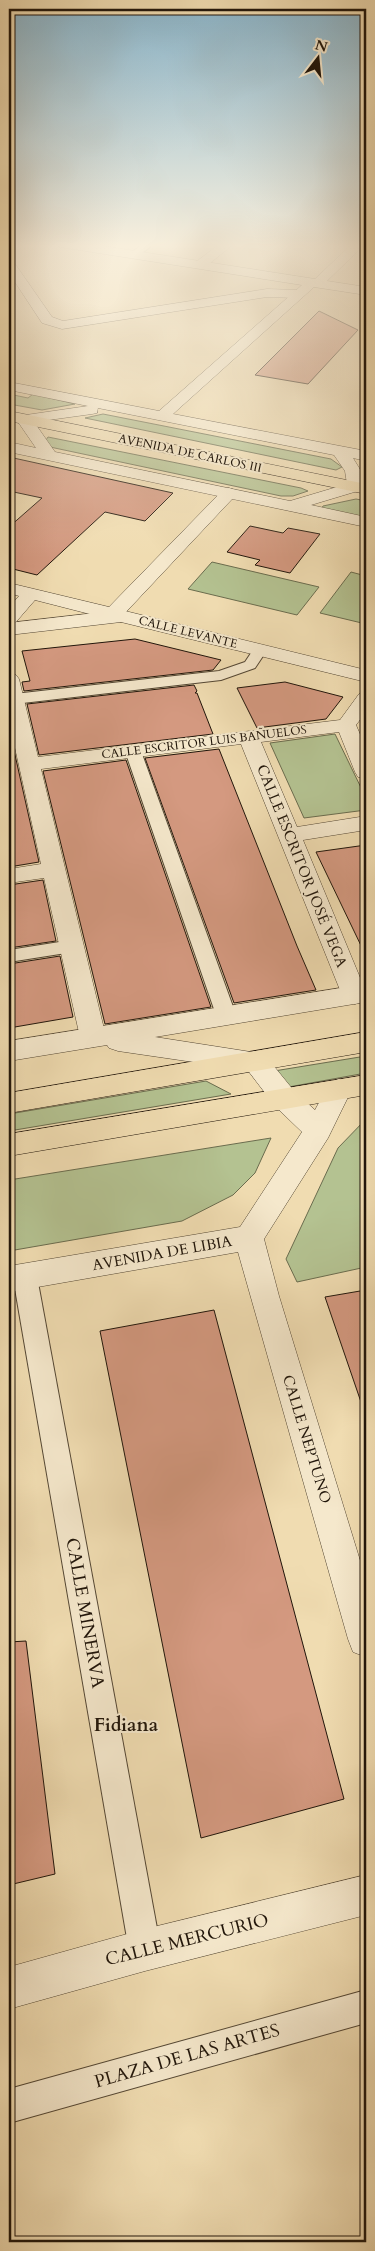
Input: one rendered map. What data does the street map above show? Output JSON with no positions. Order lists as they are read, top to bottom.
{
  "streets": {
    "main road": ["AVENIDA DE CARLOS III"],
    "street": [
      "CALLE LEVANTE",
      "CALLE ESCRITOR LUIS BAÑUELOS",
      "CALLE ESCRITOR JOSÉ VEGA",
      "AVENIDA DE LIBIA",
      "CALLE NEPTUNO",
      "CALLE MINERVA",
      "CALLE MERCURIO",
      "PLAZA DE LAS ARTES"
    ]
  },
  "crossings": [
    ["CALLE ESCRITOR LUIS BAÑUELOS", "CALLE ESCRITOR JOSÉ VEGA"],
    ["AVENIDA DE LIBIA", "CALLE NEPTUNO"],
    ["AVENIDA DE LIBIA", "CALLE MINERVA"],
    ["CALLE MINERVA", "CALLE MERCURIO"]
  ],
  "districts": ["Fidiana"],
  "north": "top"
}
